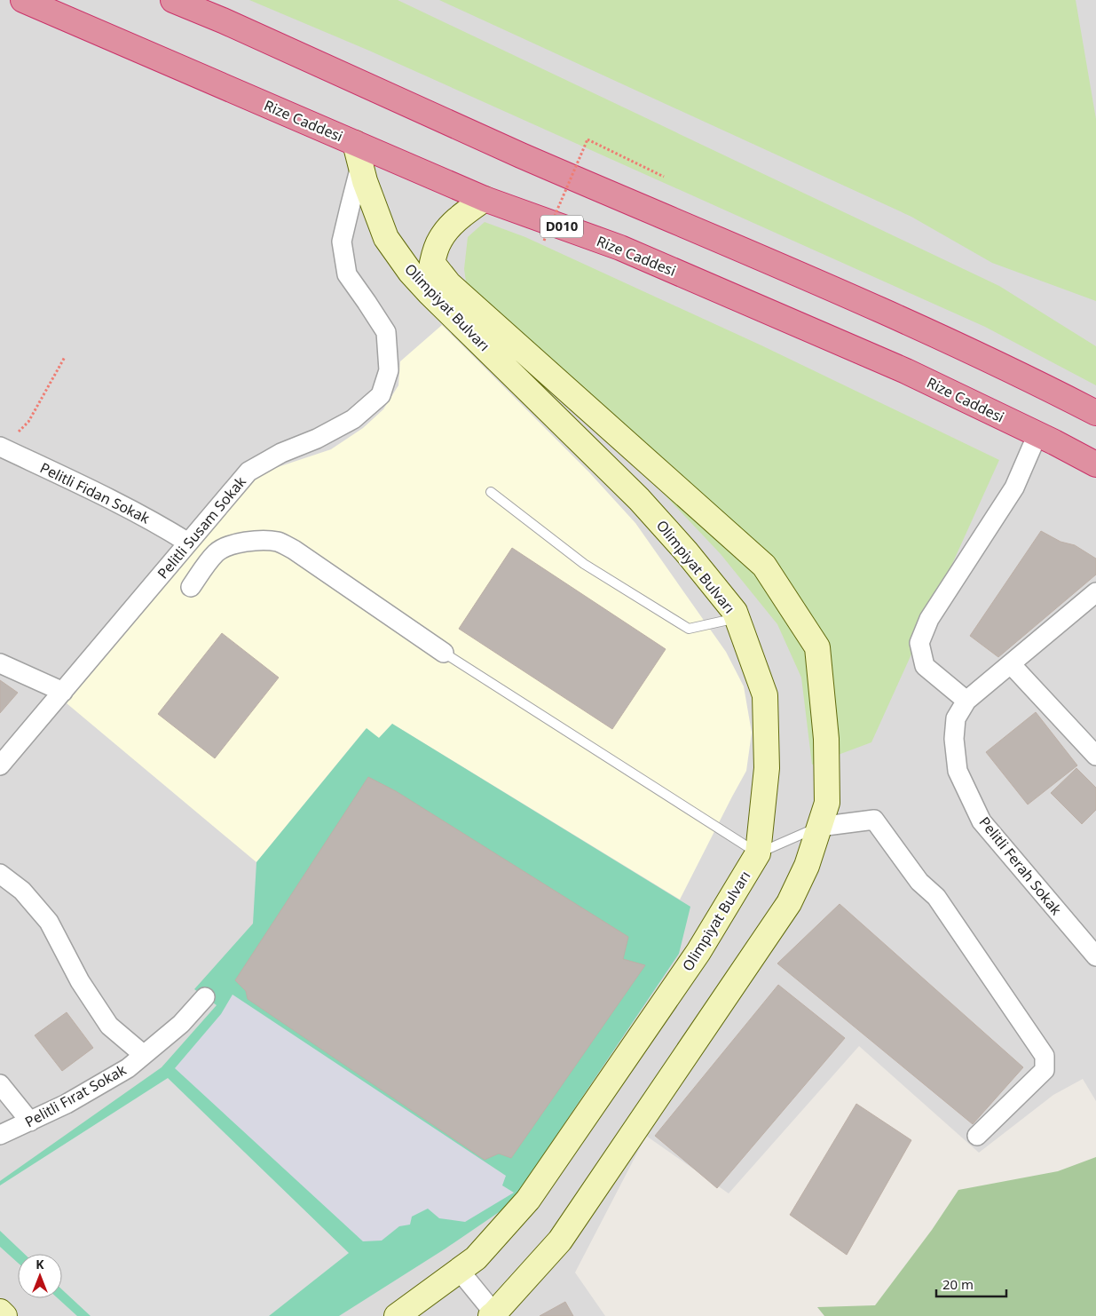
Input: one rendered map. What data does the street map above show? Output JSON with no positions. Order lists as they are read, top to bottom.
{
  "streets": {
    "highway": ["Rize Caddesi", "D010"],
    "main road": ["Olimpiyat Bulvarı"],
    "street": [
      "Pelitli Fidan Sokak",
      "Pelitli Susam Sokak",
      "Pelitli Ferah Sokak",
      "Pelitli Fırat Sokak"
    ]
  },
  "crossings": [
    ["Rize Caddesi", "Olimpiyat Bulvarı"],
    ["Olimpiyat Bulvarı", "Pelitli Susam Sokak"],
    ["Pelitli Fidan Sokak", "Pelitli Susam Sokak"]
  ],
  "scale_bar": "20 m",
  "north": "top"
}
